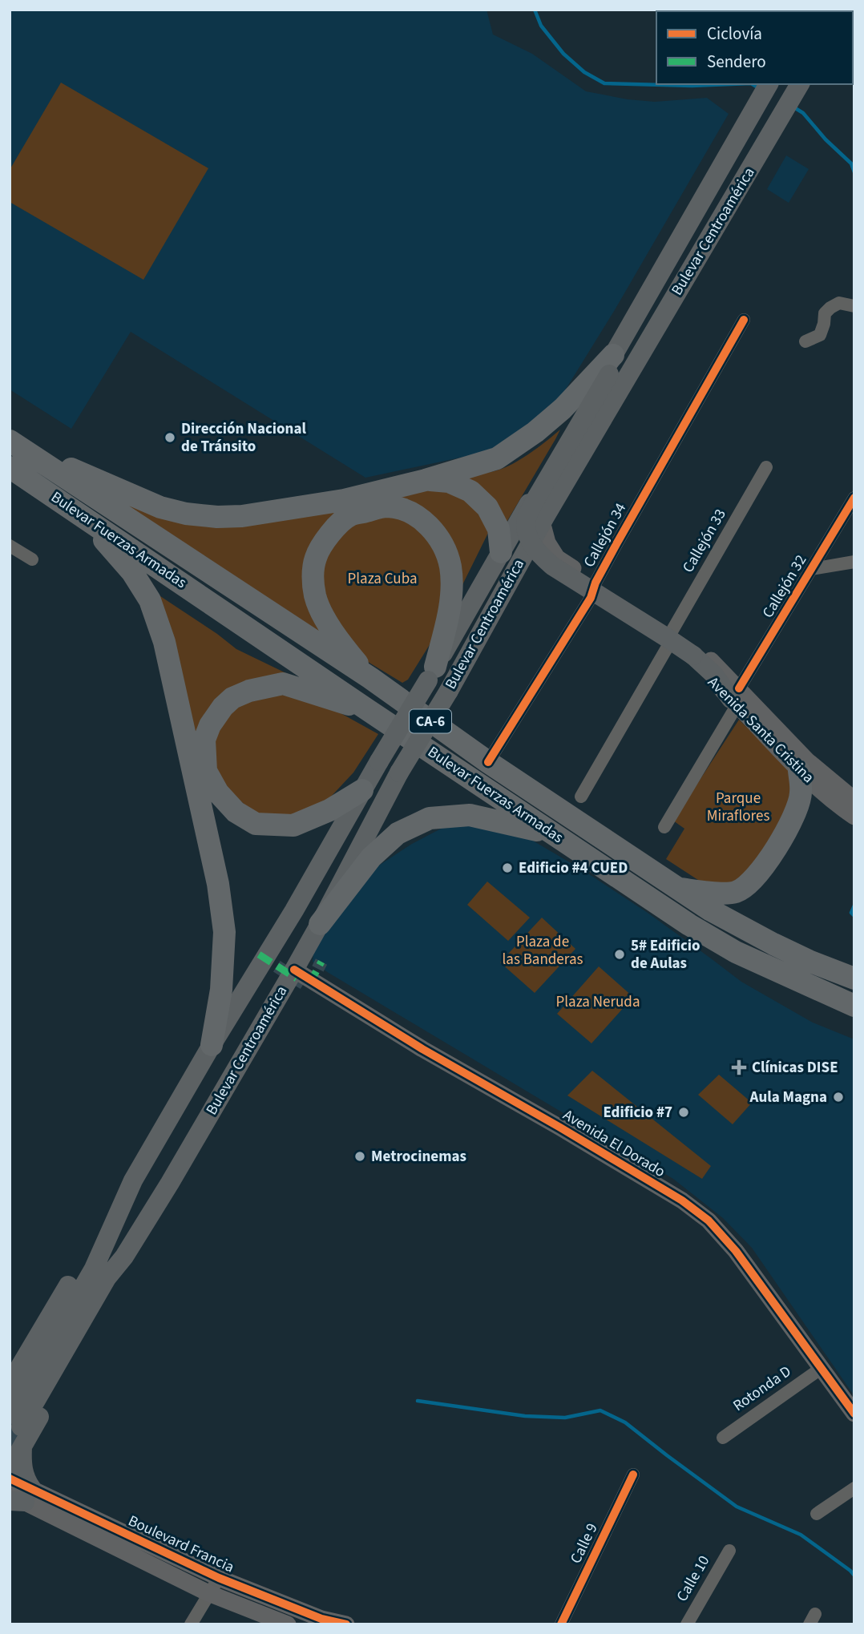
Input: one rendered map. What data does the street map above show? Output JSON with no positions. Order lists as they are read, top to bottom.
{
  "streets": {
    "highway": ["Bulevar Fuerzas Armadas", "CA-6"],
    "main road": ["Bulevar Centroamérica"],
    "street": [
      "Callejón 34",
      "Callejón 33",
      "Callejón 32",
      "Avenida Santa Cristina",
      "Avenida El Dorado",
      "Rotonda D",
      "Calle 9",
      "Boulevard Francia",
      "Calle 10"
    ]
  },
  "crossings": [
    ["Bulevar Centroamérica", "Avenida Santa Cristina"],
    ["Bulevar Centroamérica", "Avenida El Dorado"],
    ["Bulevar Centroamérica", "Boulevard Francia"],
    ["Callejón 34", "Bulevar Fuerzas Armadas"],
    ["Callejón 34", "Avenida Santa Cristina"],
    ["Callejón 33", "Avenida Santa Cristina"],
    ["Callejón 32", "Avenida Santa Cristina"],
    ["Avenida El Dorado", "Rotonda D"]
  ],
  "parks": [
    "Plaza Cuba",
    "Parque Miraflores",
    "Plaza de las Banderas",
    "Plaza Neruda"
  ],
  "places": {
    "other": [
      "Dirección Nacional de Tránsito",
      "Edificio #4 CUED",
      "5# Edificio de Aulas",
      "Aula Magna",
      "Edificio #7",
      "Metrocinemas"
    ],
    "health": ["Clínicas DISE"]
  },
  "legend": ["Ciclovía", "Sendero"]
}
